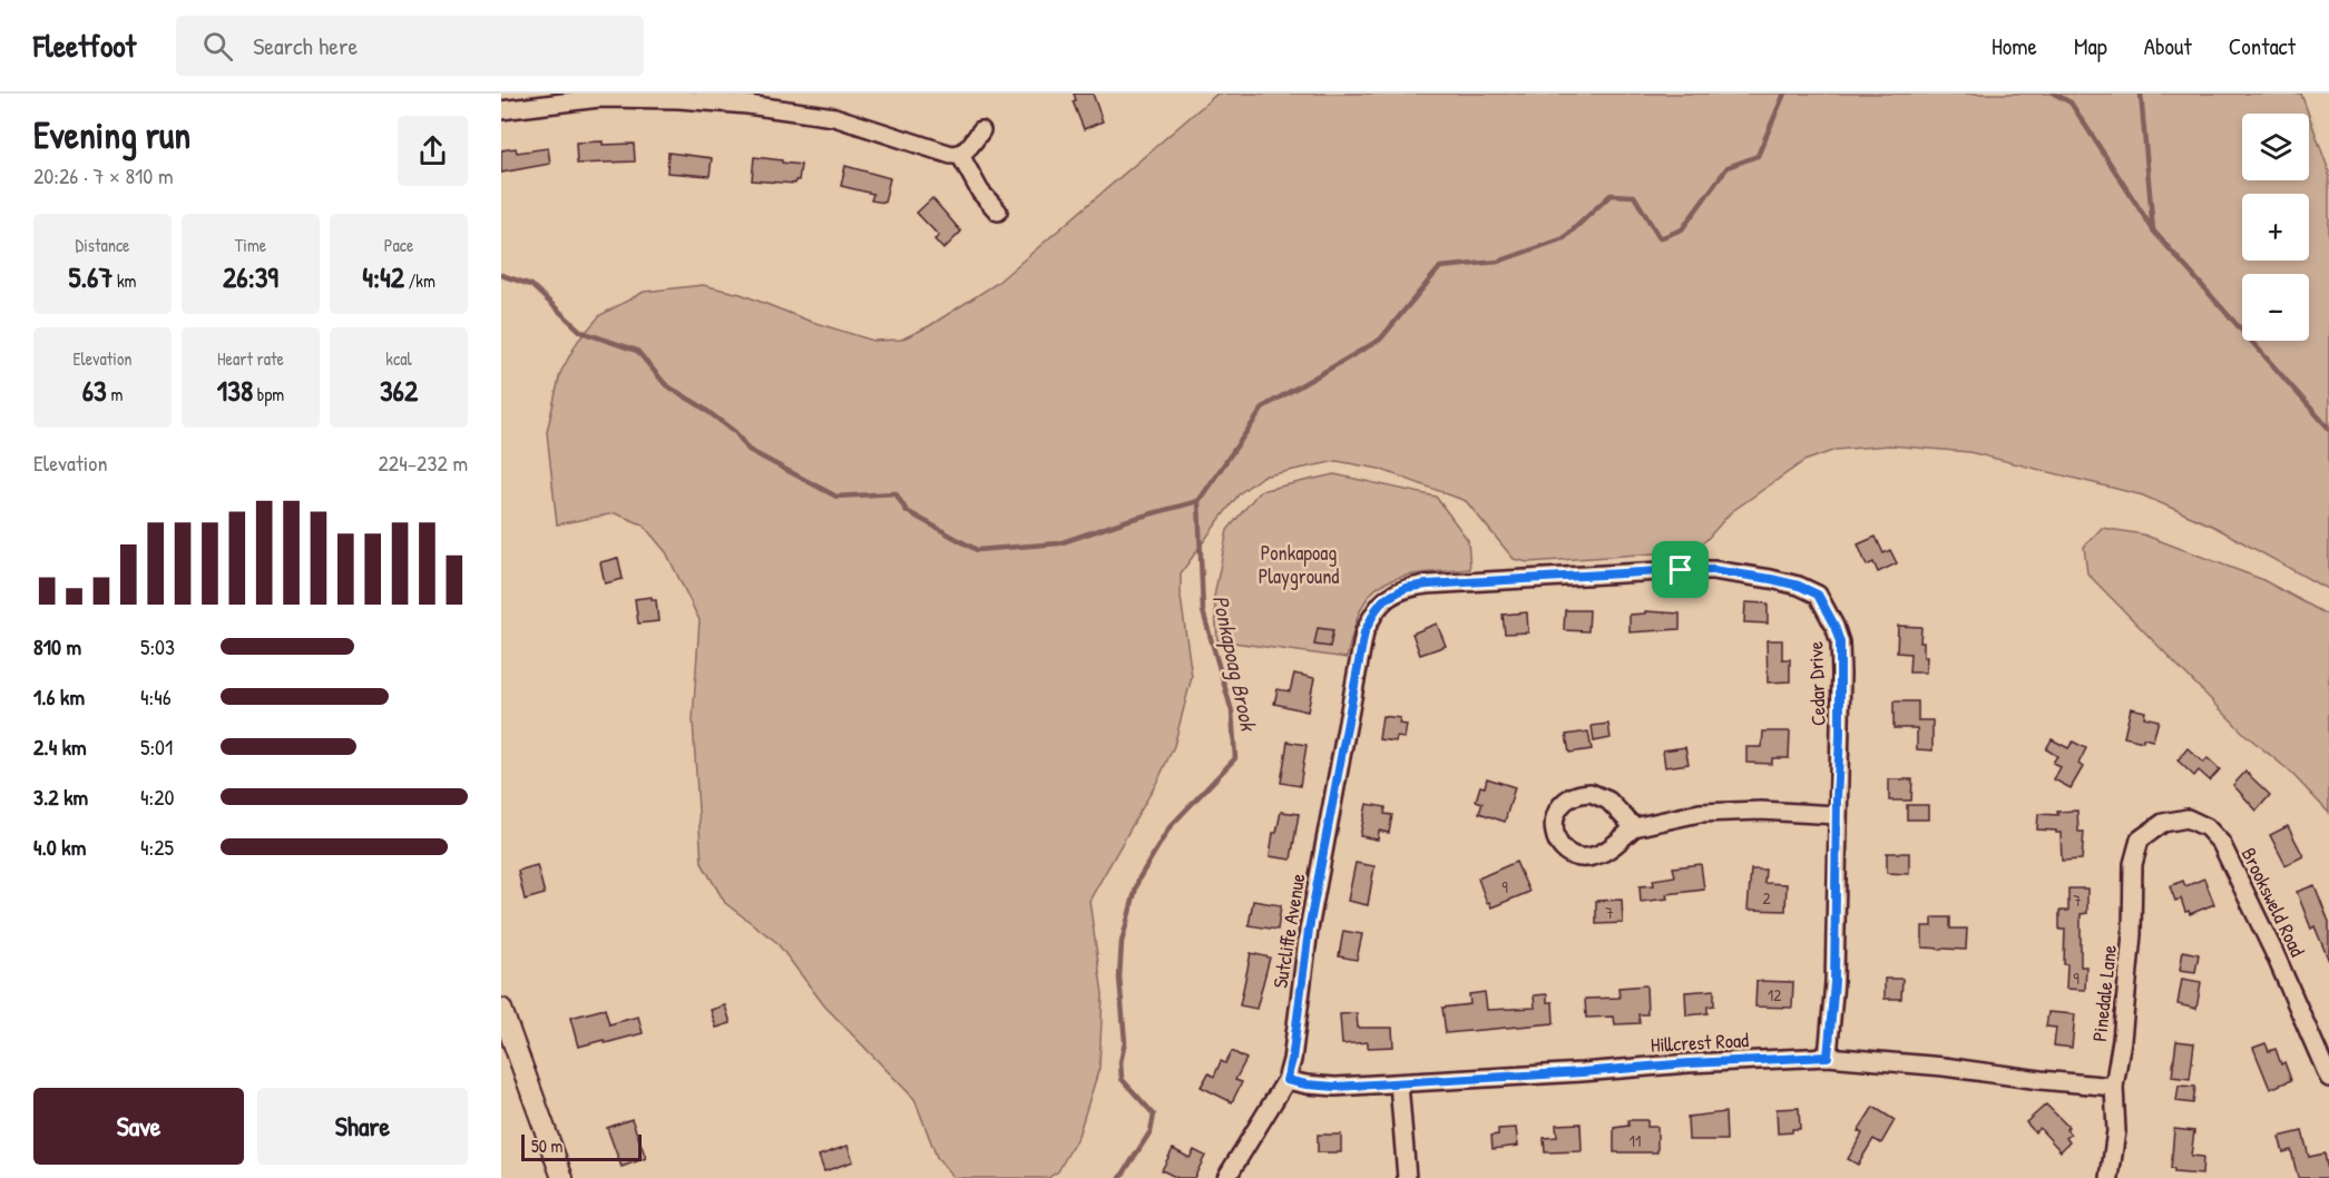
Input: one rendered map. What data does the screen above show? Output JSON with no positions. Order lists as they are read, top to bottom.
{
  "streets": {
    "street": [
      "Cedar Drive",
      "Brooksweld Road",
      "Sutcliffe Avenue",
      "Pinedale Lane",
      "Hillcrest Road"
    ]
  },
  "crossings": [
    ["Cedar Drive", "Sutcliffe Avenue"],
    ["Cedar Drive", "Hillcrest Road"],
    ["Brooksweld Road", "Pinedale Lane"],
    ["Sutcliffe Avenue", "Hillcrest Road"],
    ["Pinedale Lane", "Hillcrest Road"]
  ],
  "water": ["Ponkapoag Brook"],
  "parks": ["Ponkapoag Playground"],
  "house_numbers": [
    "9",
    "2",
    "7",
    "7",
    "9",
    "12",
    "11"
  ],
  "scale_bar": "50 m",
  "page": {
    "header": "Fleetfoot",
    "search": "Search here",
    "nav": [
      "Home",
      "Map",
      "About",
      "Contact"
    ],
    "heading": ["Evening run", "20:26 · 7 × 810 m"],
    "map_buttons": ["+", "−"],
    "stats": [
      ["Distance", "5.67 km"],
      ["Time", "26:39"],
      ["Pace", "4:42 /km"],
      ["Elevation", "63 m"],
      ["Heart rate", "138 bpm"],
      ["kcal", "362"]
    ],
    "chart": ["Elevation", "224–232 m"],
    "list": [
      {
        "name": "810 m",
        "note": "5:03"
      },
      {
        "name": "1.6 km",
        "note": "4:46"
      },
      {
        "name": "2.4 km",
        "note": "5:01"
      },
      {
        "name": "3.2 km",
        "note": "4:20"
      },
      {
        "name": "4.0 km",
        "note": "4:25"
      }
    ],
    "buttons": ["Save", "Share"],
    "scale": "50 m"
  }
}
